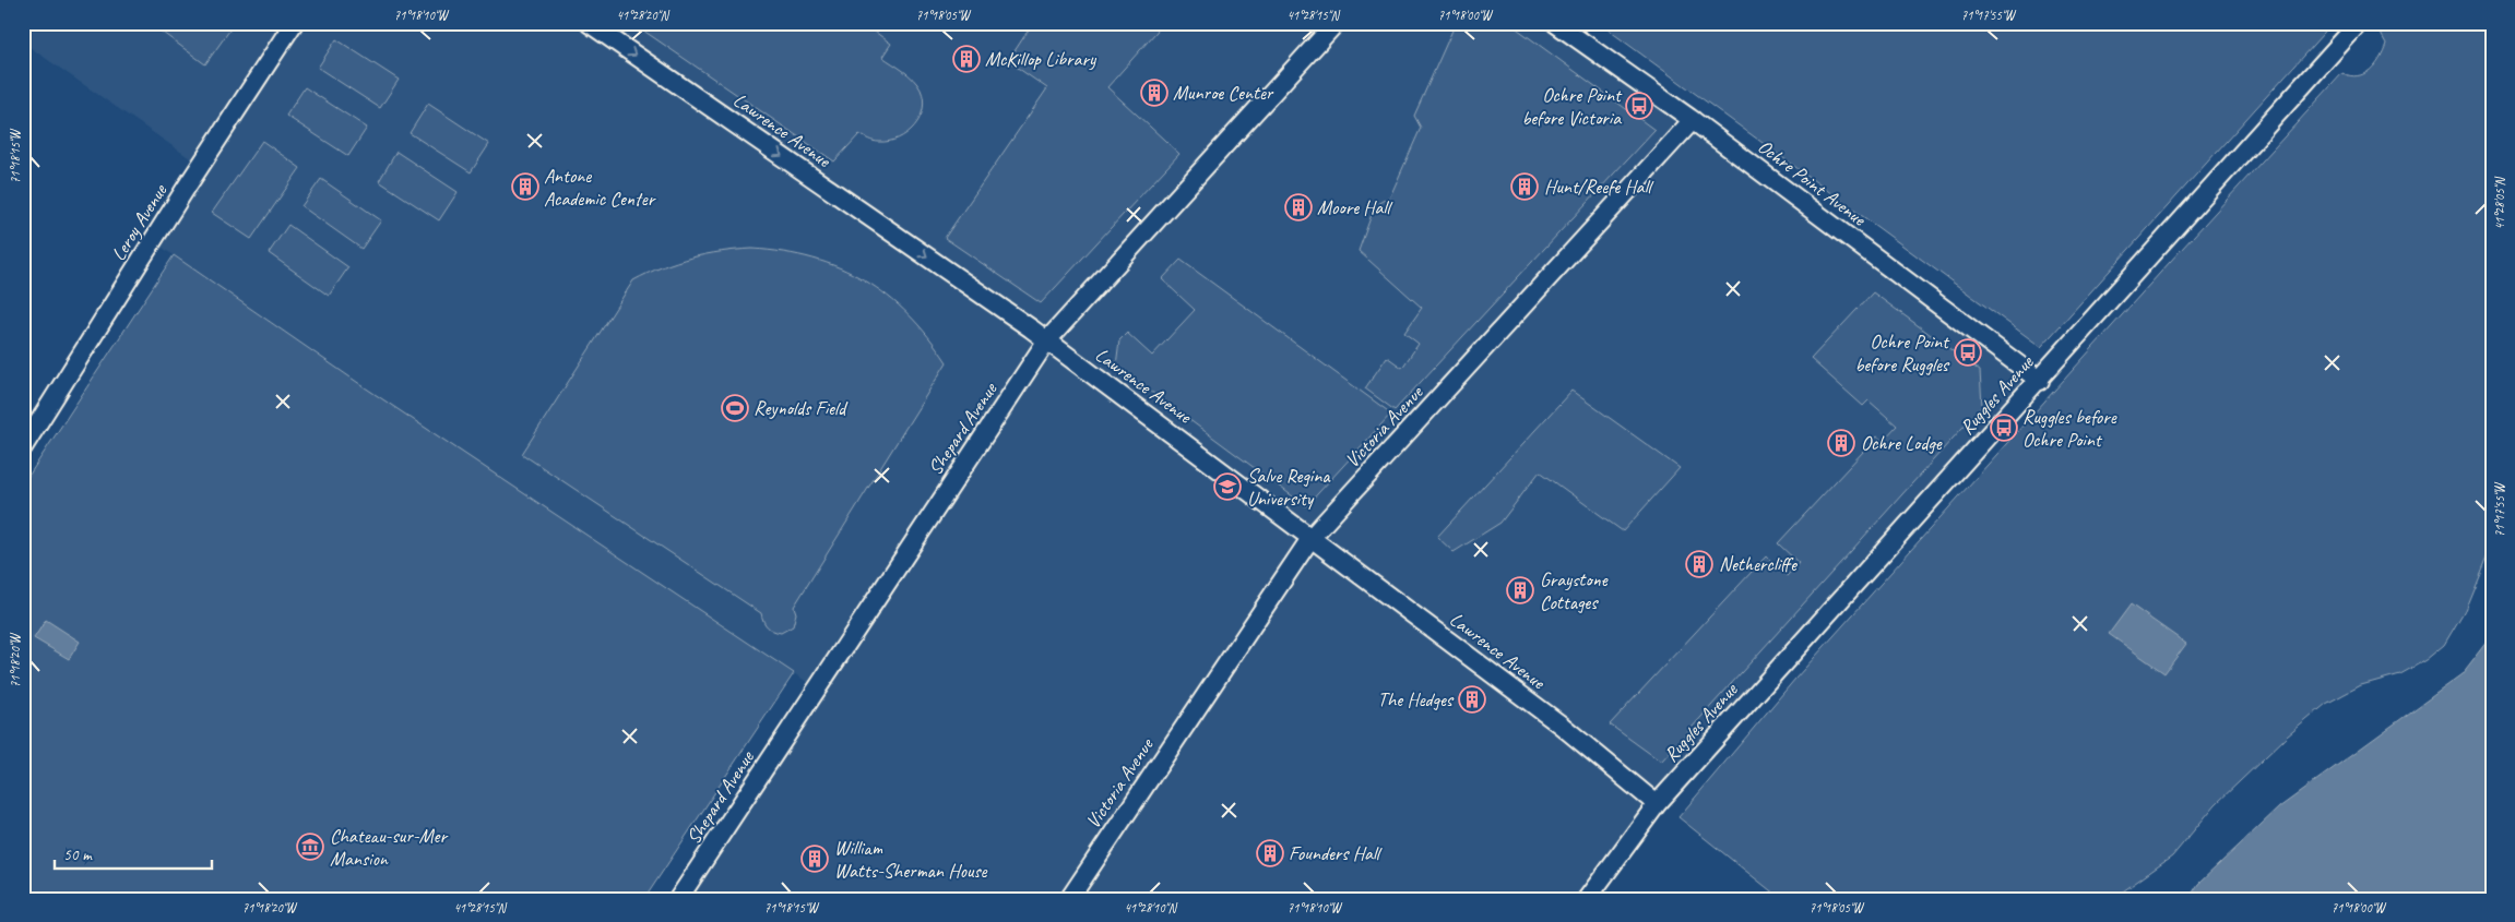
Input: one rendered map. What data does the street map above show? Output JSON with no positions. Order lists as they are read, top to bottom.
{
  "streets": {
    "street": [
      "Lawrence Avenue",
      "Ochre Point Avenue",
      "Leroy Avenue",
      "Ruggles Avenue",
      "Victoria Avenue",
      "Shepard Avenue"
    ]
  },
  "crossings": [
    ["Lawrence Avenue", "Ruggles Avenue"],
    ["Lawrence Avenue", "Victoria Avenue"],
    ["Lawrence Avenue", "Shepard Avenue"],
    ["Ochre Point Avenue", "Ruggles Avenue"],
    ["Ochre Point Avenue", "Victoria Avenue"]
  ],
  "one_way": ["Lawrence Avenue"],
  "places": {
    "building": [
      "McKillop Library",
      "Munroe Center",
      "Antone Academic Center",
      "Hunt/Reefe Hall",
      "Moore Hall",
      "Ochre Lodge",
      "Nethercliffe",
      "Graystone Cottages",
      "The Hedges",
      "Founders Hall",
      "William Watts-Sherman House"
    ],
    "bus stop": ["Ochre Point before Victoria", "Ochre Point before Ruggles", "Ruggles before Ochre Point"],
    "sports": ["Reynolds Field"],
    "school or university": ["Salve Regina University"],
    "museum": ["Chateau-sur-Mer Mansion"]
  },
  "scale_bar": "50 m",
  "coordinates": [
    "71°18'10\"W",
    "41°28'20\"N",
    "71°18'05\"W",
    "41°28'15\"N",
    "71°18'00\"W",
    "71°17'55\"W",
    "71°18'15\"W",
    "41°28'05\"N",
    "71°18'20\"W",
    "41°28'10\"N"
  ]
}
